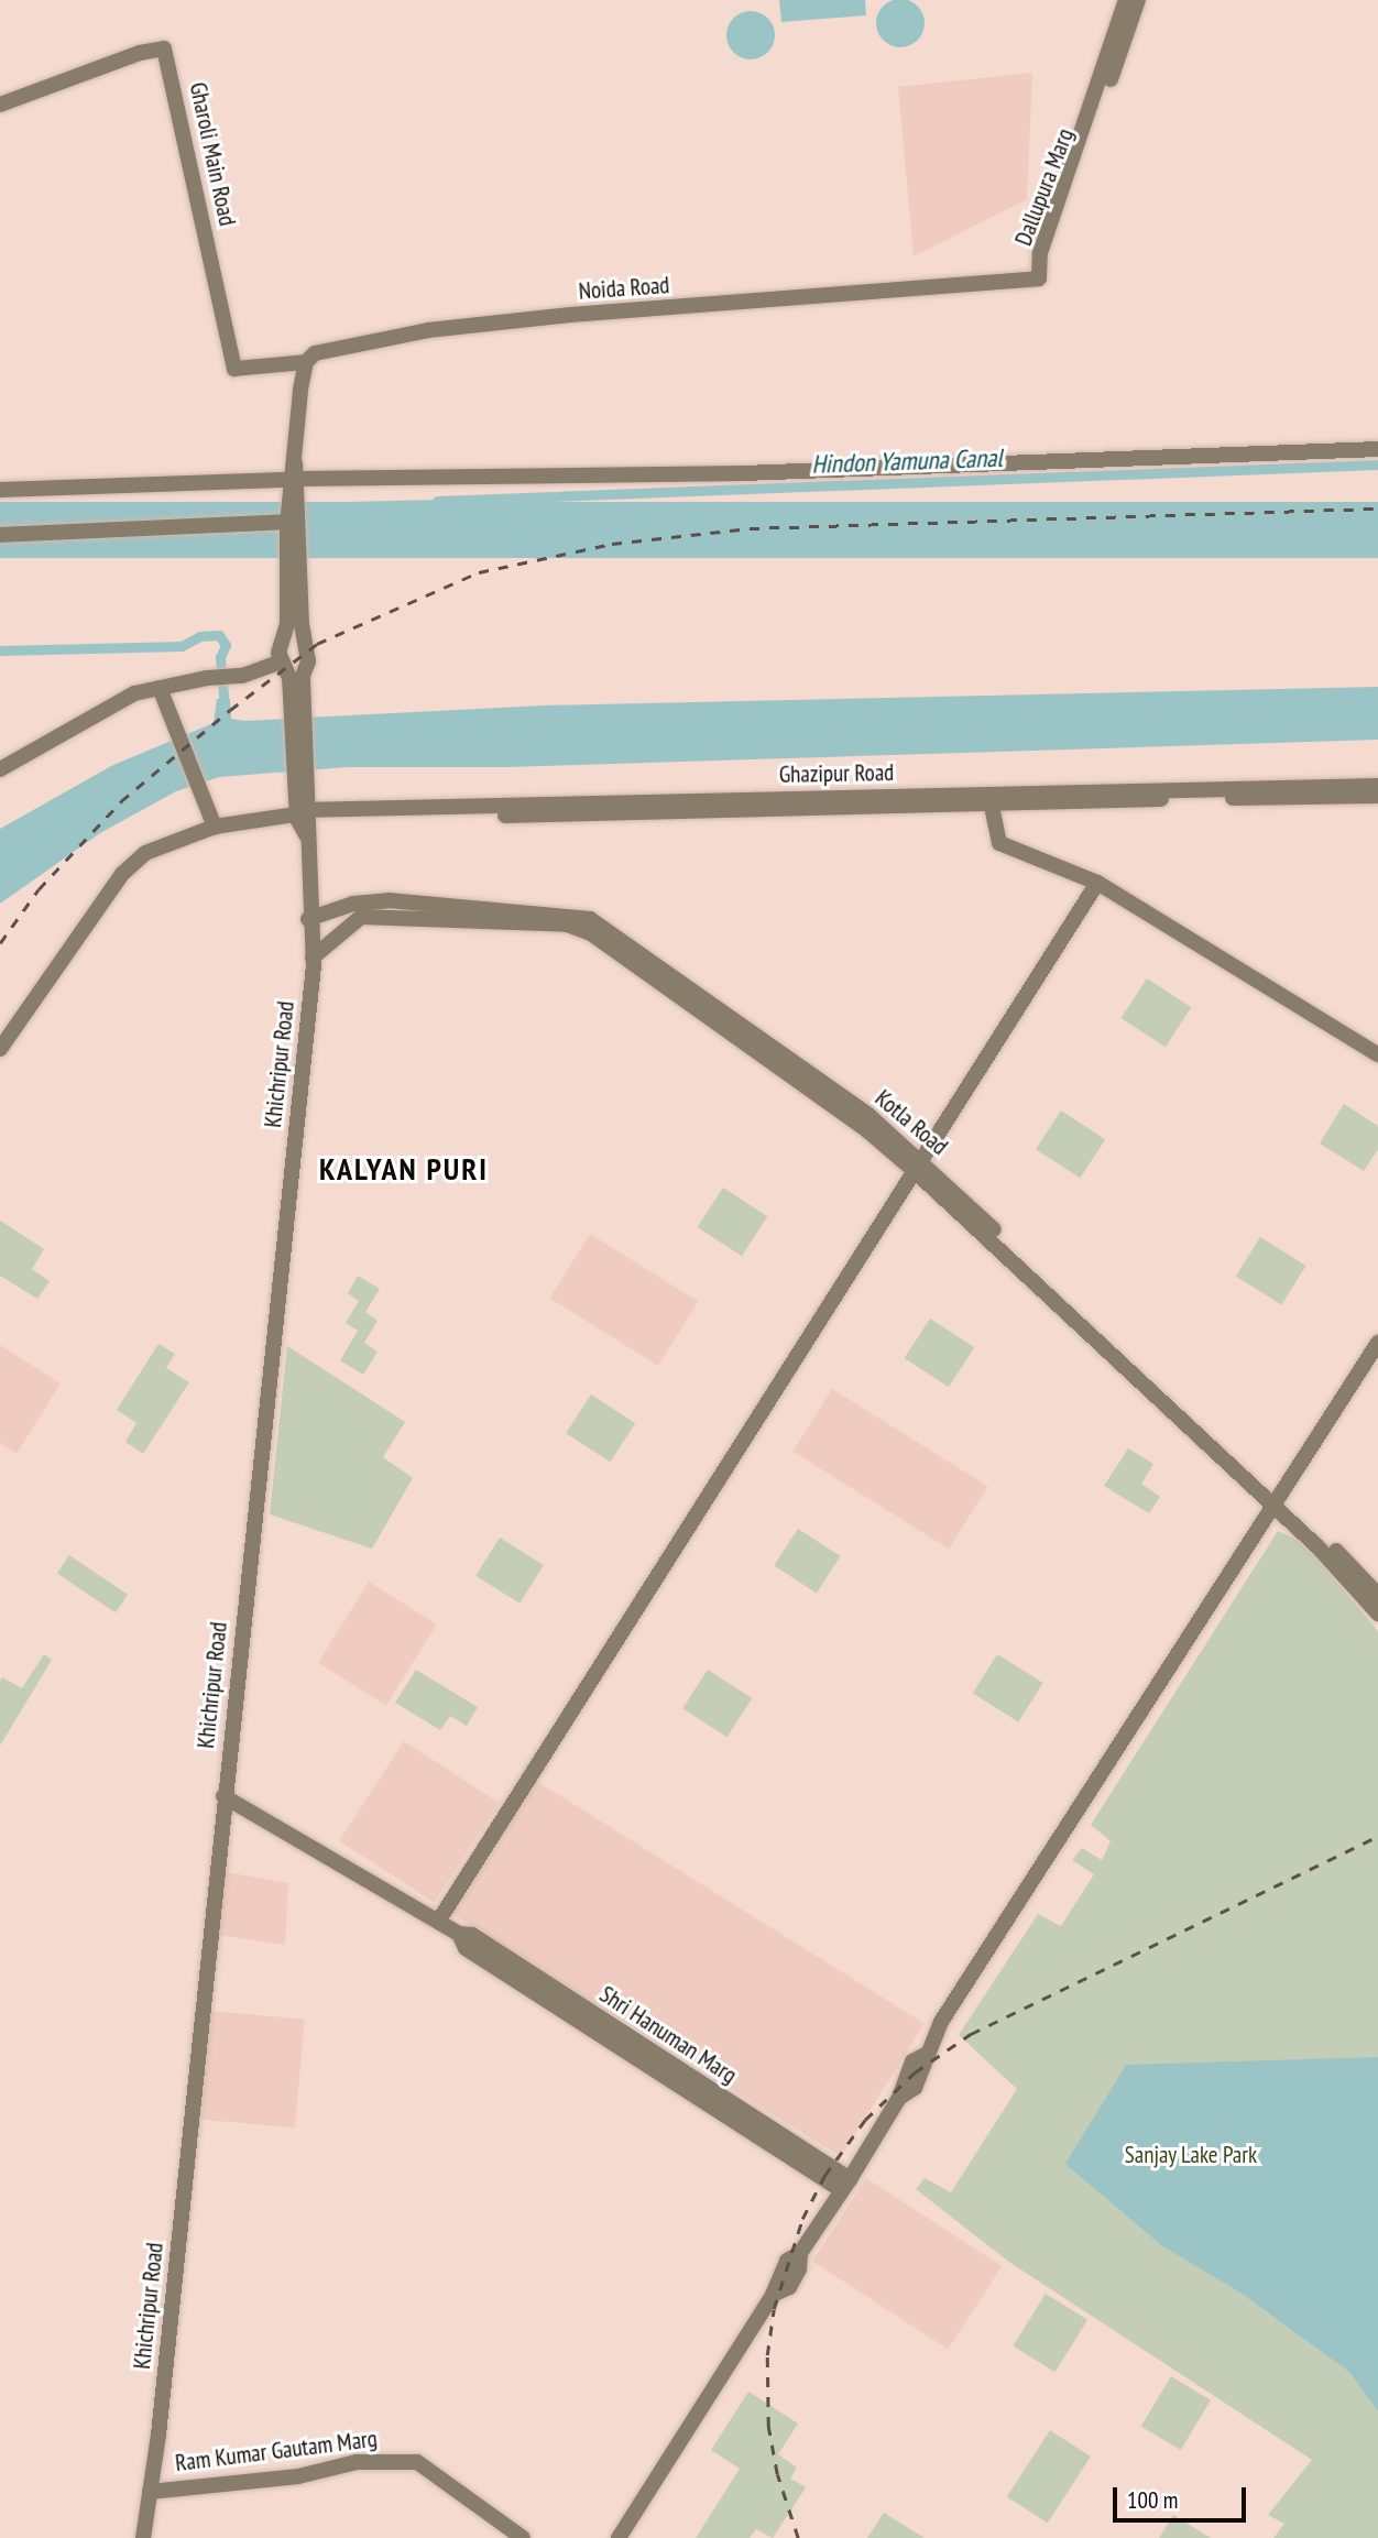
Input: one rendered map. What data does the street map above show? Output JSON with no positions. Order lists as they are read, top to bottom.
{
  "streets": {
    "street": [
      "Gharoli Main Road",
      "Dallupura Marg",
      "Noida Road",
      "Ghazipur Road",
      "Khichripur Road",
      "Kotla Road",
      "Shri Hanuman Marg",
      "Ram Kumar Gautam Marg"
    ]
  },
  "crossings": [
    ["Gharoli Main Road", "Noida Road"],
    ["Dallupura Marg", "Noida Road"],
    ["Ghazipur Road", "Khichripur Road"],
    ["Khichripur Road", "Kotla Road"],
    ["Khichripur Road", "Shri Hanuman Marg"],
    ["Khichripur Road", "Ram Kumar Gautam Marg"]
  ],
  "districts": ["KALYAN PURI"],
  "water": ["Hindon Yamuna Canal"],
  "parks": ["Sanjay Lake Park"],
  "scale_bar": "100 m"
}
